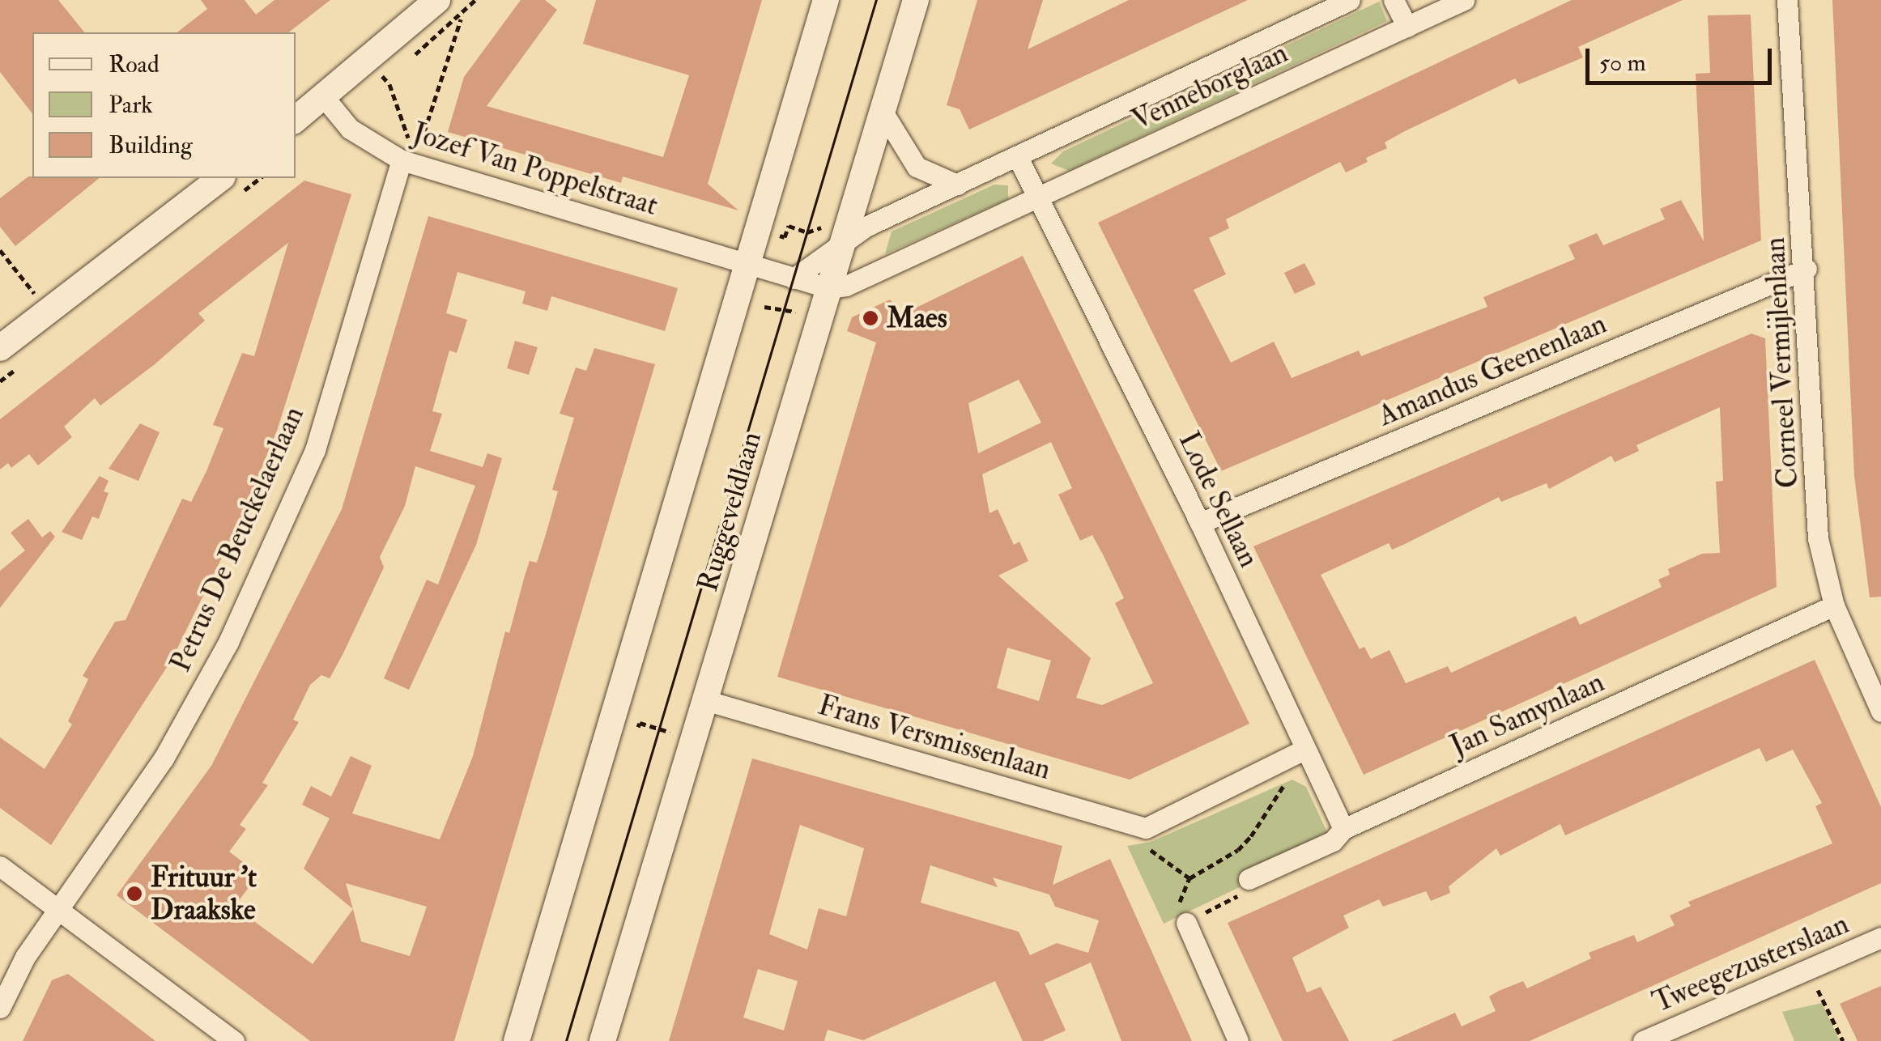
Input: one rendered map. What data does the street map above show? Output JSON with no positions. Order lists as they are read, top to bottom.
{
  "streets": {
    "street": [
      "Venneborglaan",
      "Jozef Van Poppelstraat",
      "Corneel Vermijlenlaan",
      "Amandus Geenenlaan",
      "Lode Sellaan",
      "Ruggeveldlaan",
      "Petrus De Beuckelaerlaan",
      "Jan Samynlaan",
      "Frans Versmissenlaan",
      "Tweegezusterslaan"
    ]
  },
  "crossings": [
    ["Venneborglaan", "Lode Sellaan"],
    ["Venneborglaan", "Ruggeveldlaan"],
    ["Jozef Van Poppelstraat", "Ruggeveldlaan"],
    ["Jozef Van Poppelstraat", "Petrus De Beuckelaerlaan"],
    ["Corneel Vermijlenlaan", "Amandus Geenenlaan"],
    ["Corneel Vermijlenlaan", "Jan Samynlaan"],
    ["Amandus Geenenlaan", "Lode Sellaan"],
    ["Lode Sellaan", "Jan Samynlaan"],
    ["Ruggeveldlaan", "Frans Versmissenlaan"]
  ],
  "places": ["Maes", "Frituur 't Draakske"],
  "legend": ["Road", "Park", "Building"],
  "scale_bar": "50 m"
}
